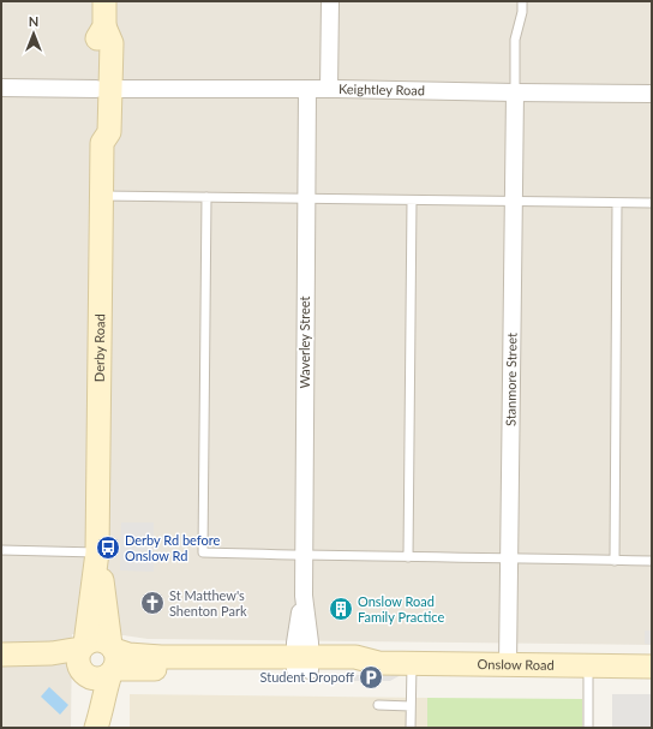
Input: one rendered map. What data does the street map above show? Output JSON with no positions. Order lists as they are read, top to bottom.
{
  "streets": {
    "street": [
      "Keightley Road",
      "Waverley Street",
      "Derby Road",
      "Stanmore Street",
      "Onslow Road"
    ]
  },
  "crossings": [
    ["Keightley Road", "Waverley Street"],
    ["Keightley Road", "Derby Road"],
    ["Keightley Road", "Stanmore Street"],
    ["Waverley Street", "Onslow Road"],
    ["Derby Road", "Onslow Road"],
    ["Stanmore Street", "Onslow Road"]
  ],
  "places": {
    "bus stop": ["Derby Rd before Onslow Rd"],
    "church": ["St Matthew's Shenton Park"],
    "building": ["Onslow Road Family Practice"],
    "parking": ["Student Dropoff"]
  },
  "north": "top"
}
